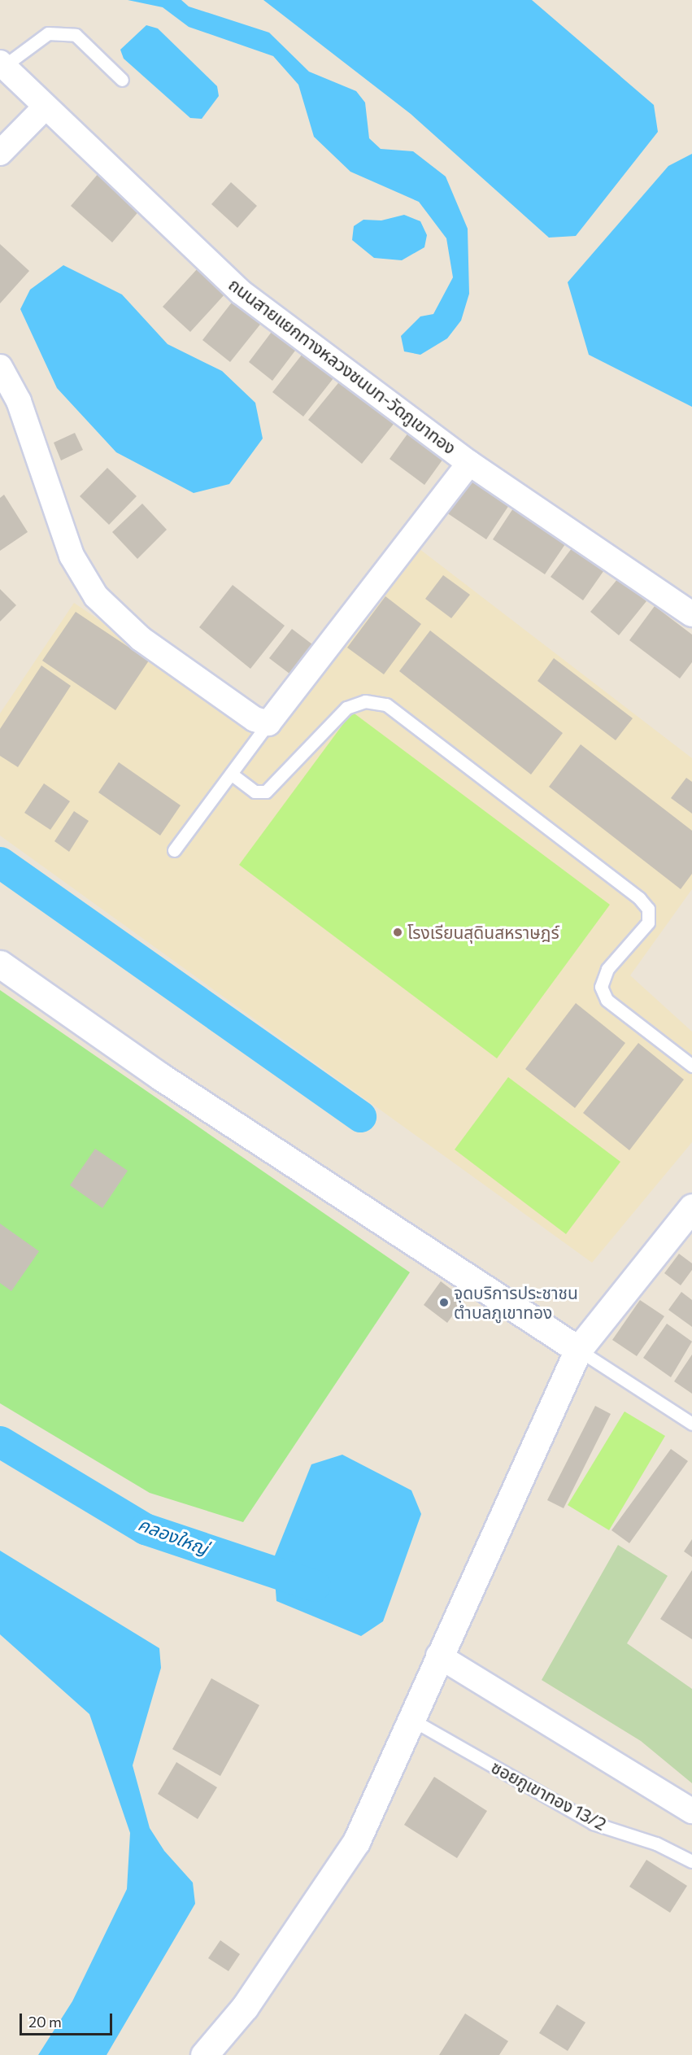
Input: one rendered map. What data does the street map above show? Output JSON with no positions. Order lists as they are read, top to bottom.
{
  "streets": {
    "street": ["ถนนสายแยกทางหลวงชนบท-วัดภูเขาทอง"],
    "lane": ["ซอยภูเขาทอง 13/2"]
  },
  "water": ["คลองใหญ่"],
  "places": ["โรงเรียนสุดินสหราษฎร์", "จุดบริการประชาชน ตำบลภูเขาทอง"],
  "scale_bar": "20 m"
}
